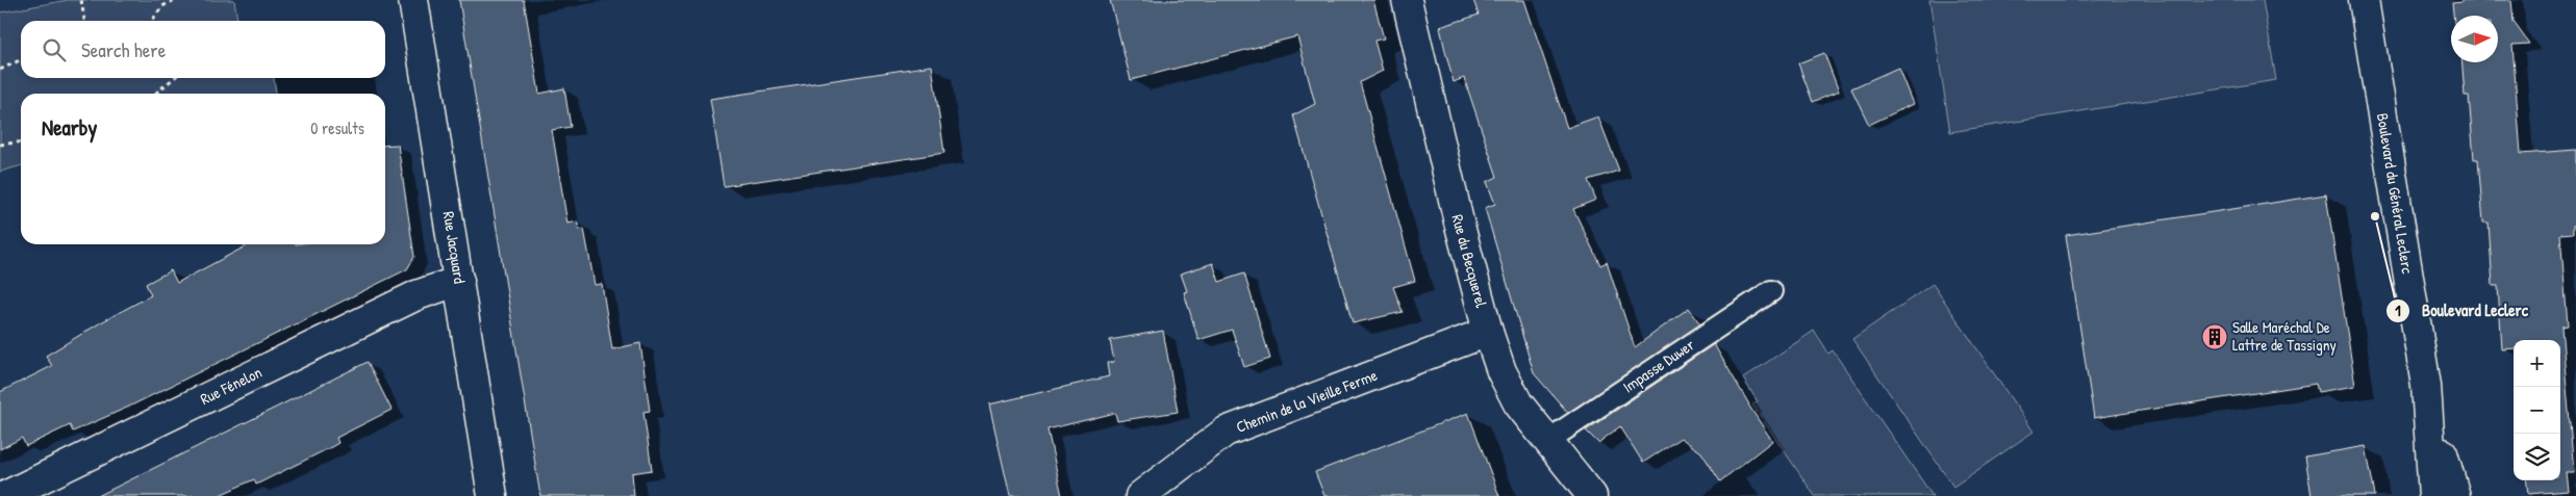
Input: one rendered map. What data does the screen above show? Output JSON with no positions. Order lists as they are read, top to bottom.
{
  "streets": {
    "street": [
      "Boulevard du Général Leclerc",
      "Rue Jacquard",
      "Rue du Becquerel",
      "Rue Fénelon",
      "Chemin de la Vieille Ferme"
    ],
    "lane": ["Impasse Duwer"]
  },
  "crossings": [
    ["Rue Jacquard", "Rue Fénelon"],
    ["Rue du Becquerel", "Impasse Duwer"],
    ["Rue du Becquerel", "Chemin de la Vieille Ferme"]
  ],
  "places": {
    "other": ["Boulevard Leclerc"],
    "building": ["Salle Maréchal De Lattre de Tassigny"]
  },
  "north": "right",
  "page": {
    "search": "Search here",
    "heading": ["Nearby", "0 results"],
    "map_buttons": ["+", "−"]
  }
}
